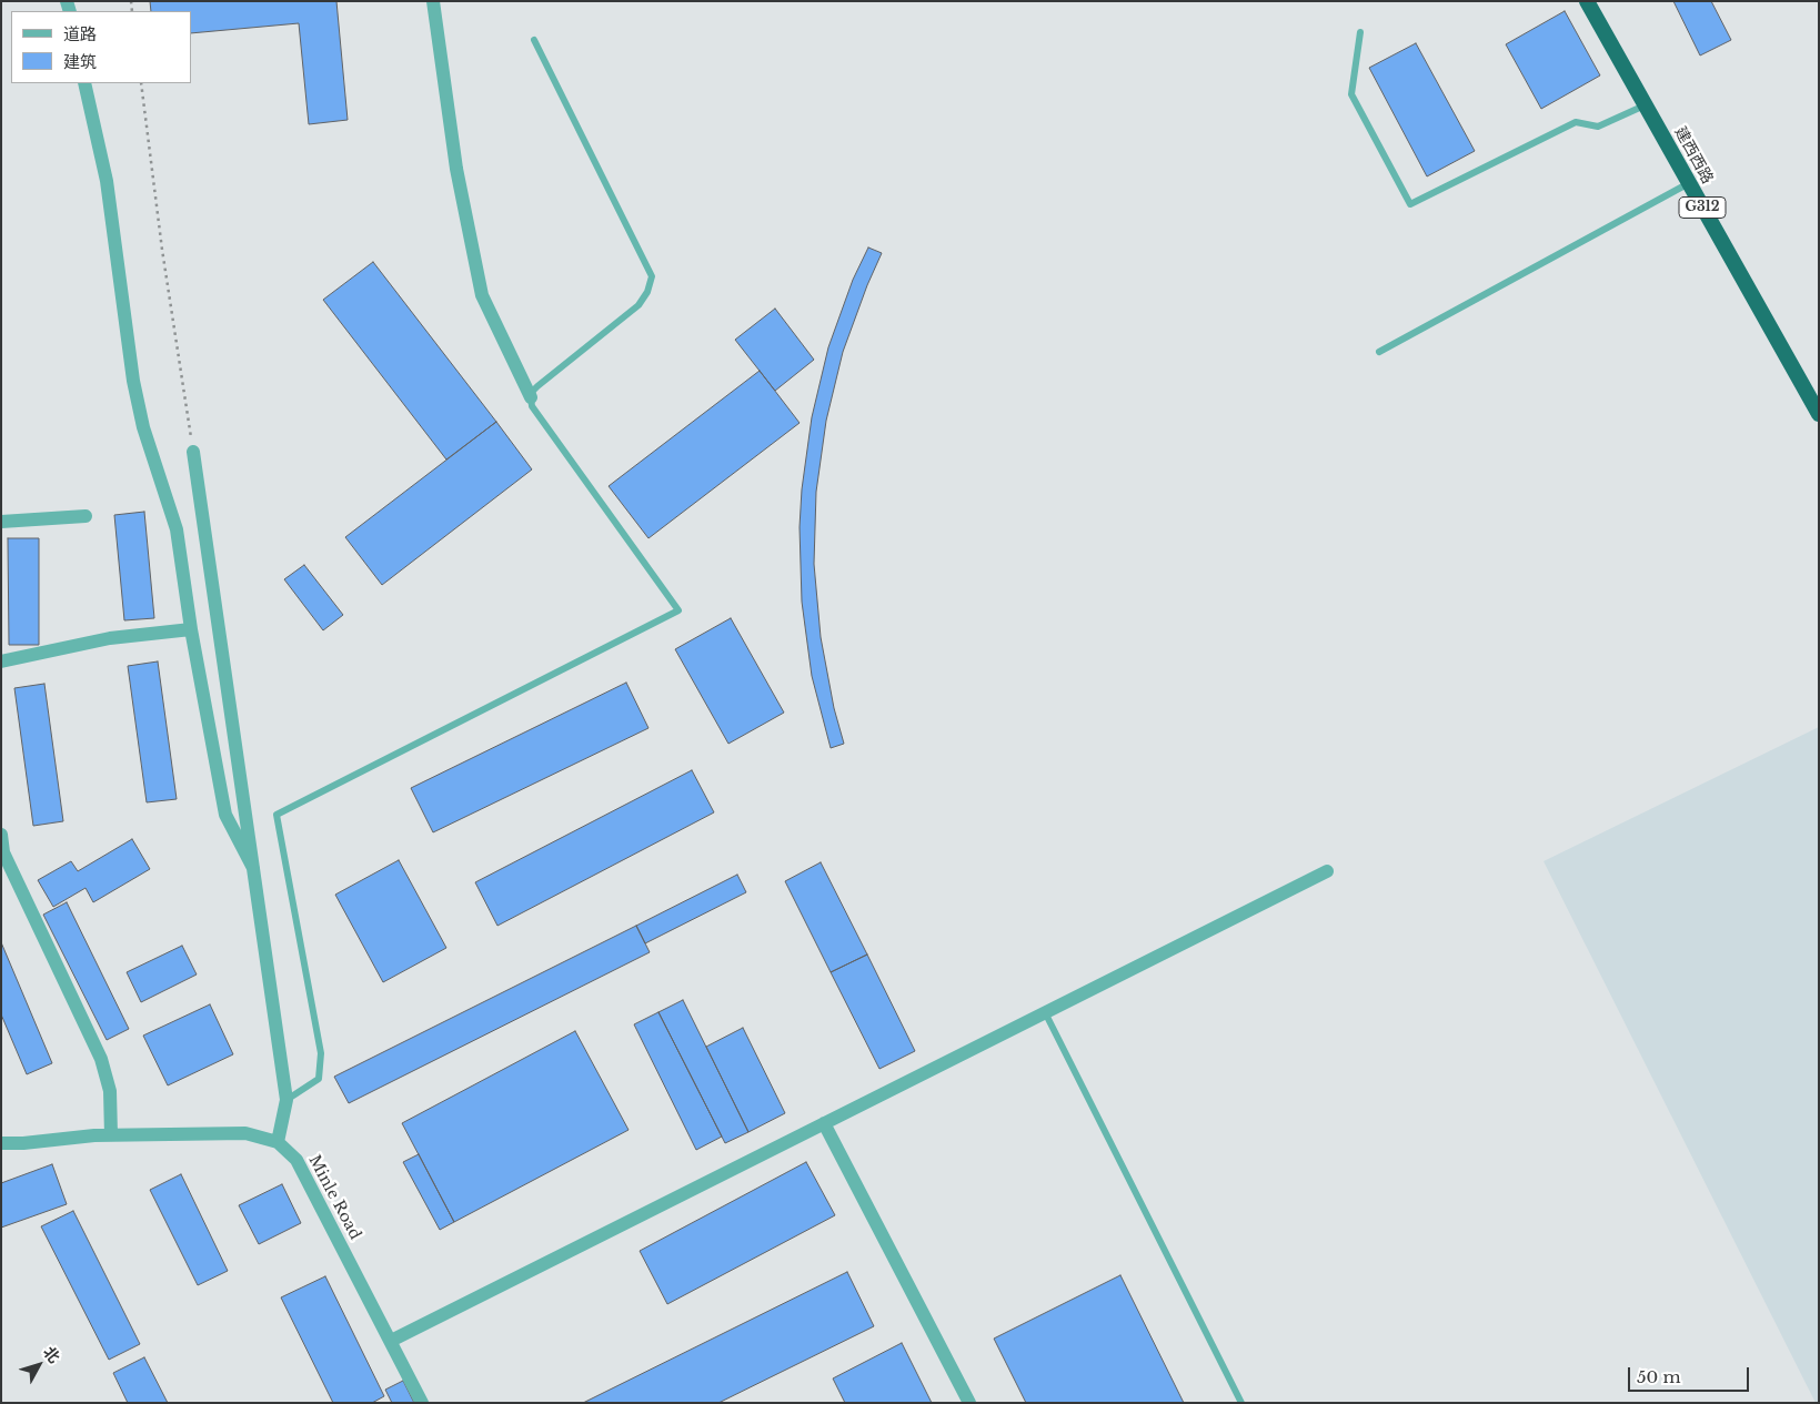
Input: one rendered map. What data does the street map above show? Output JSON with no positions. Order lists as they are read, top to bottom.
{
  "streets": {
    "highway": ["建西西路", "G312"],
    "street": ["Minle Road"]
  },
  "legend": ["道路", "建筑"],
  "scale_bar": "50 m",
  "north": "top right"
}
